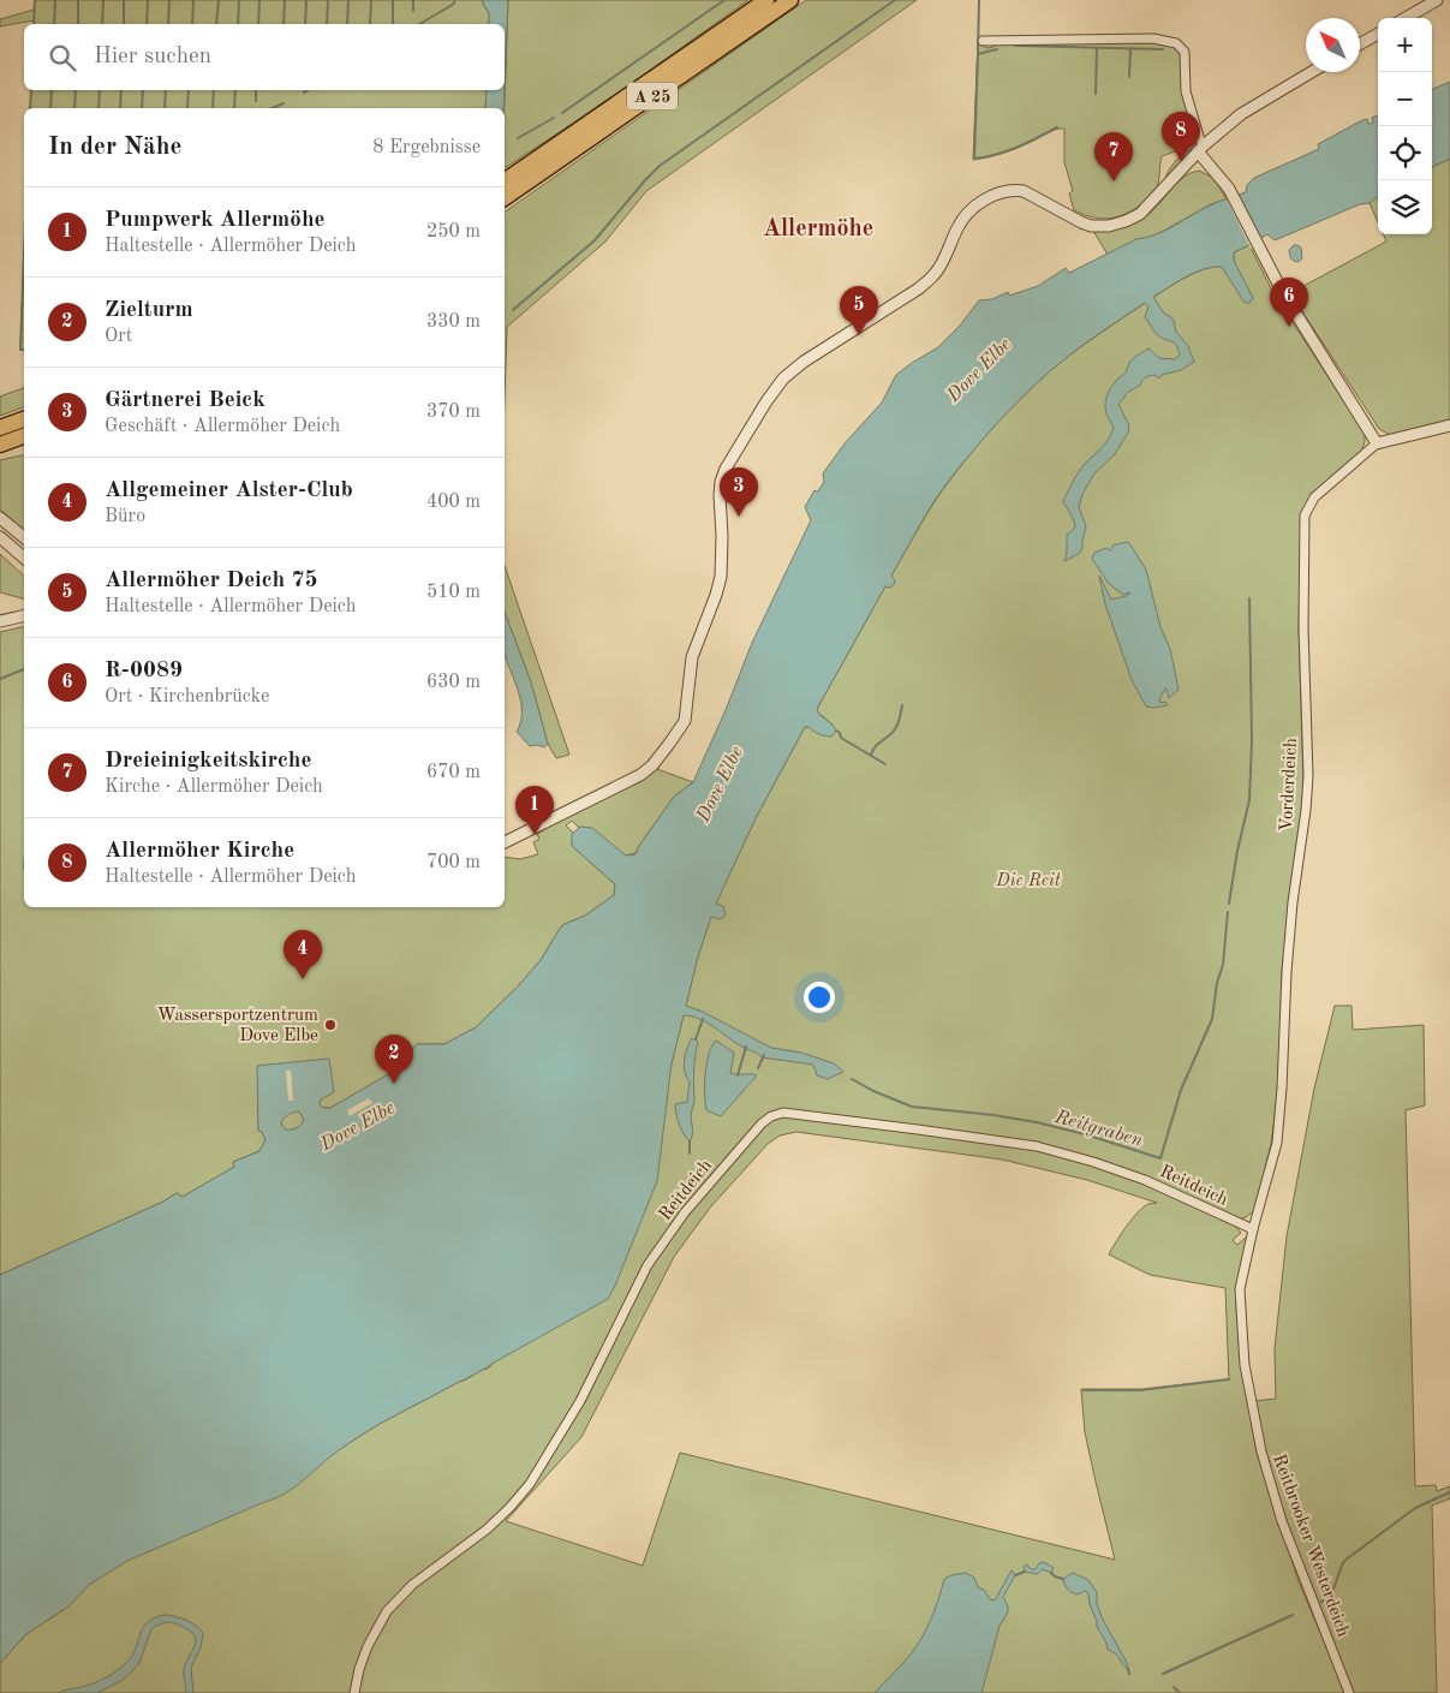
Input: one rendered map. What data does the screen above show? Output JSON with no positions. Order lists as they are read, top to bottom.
{
  "streets": {
    "highway": ["A 25"],
    "street": ["Vorderdeich", "Reitdeich", "Reitbrooker Westerdeich"]
  },
  "crossings": [
    ["Vorderdeich", "Reitdeich"],
    ["Vorderdeich", "Reitbrooker Westerdeich"],
    ["Reitdeich", "Reitbrooker Westerdeich"]
  ],
  "districts": ["Allermöhe"],
  "water": ["Dove Elbe", "Reitgraben"],
  "parks": ["Die Reit"],
  "places": ["Wassersportzentrum Dove Elbe"],
  "north": "top left",
  "page": {
    "map_buttons": ["+", "−"],
    "search": "Hier suchen",
    "heading": ["In der Nähe", "8 Ergebnisse"],
    "pins": [
      "8",
      "7",
      "6",
      "5",
      "3",
      "1",
      "4",
      "2"
    ],
    "list": [
      {
        "mark": "1",
        "name": "Pumpwerk Allermöhe",
        "note": "Haltestelle · Allermöher Deich",
        "value": "250 m"
      },
      {
        "mark": "2",
        "name": "Zielturm",
        "note": "Ort",
        "value": "330 m"
      },
      {
        "mark": "3",
        "name": "Gärtnerei Beick",
        "note": "Geschäft · Allermöher Deich",
        "value": "370 m"
      },
      {
        "mark": "4",
        "name": "Allgemeiner Alster-Club",
        "note": "Büro",
        "value": "400 m"
      },
      {
        "mark": "5",
        "name": "Allermöher Deich 75",
        "note": "Haltestelle · Allermöher Deich",
        "value": "510 m"
      },
      {
        "mark": "6",
        "name": "R-0089",
        "note": "Ort · Kirchenbrücke",
        "value": "630 m"
      },
      {
        "mark": "7",
        "name": "Dreieinigkeitskirche",
        "note": "Kirche · Allermöher Deich",
        "value": "670 m"
      },
      {
        "mark": "8",
        "name": "Allermöher Kirche",
        "note": "Haltestelle · Allermöher Deich",
        "value": "700 m"
      }
    ]
  }
}
